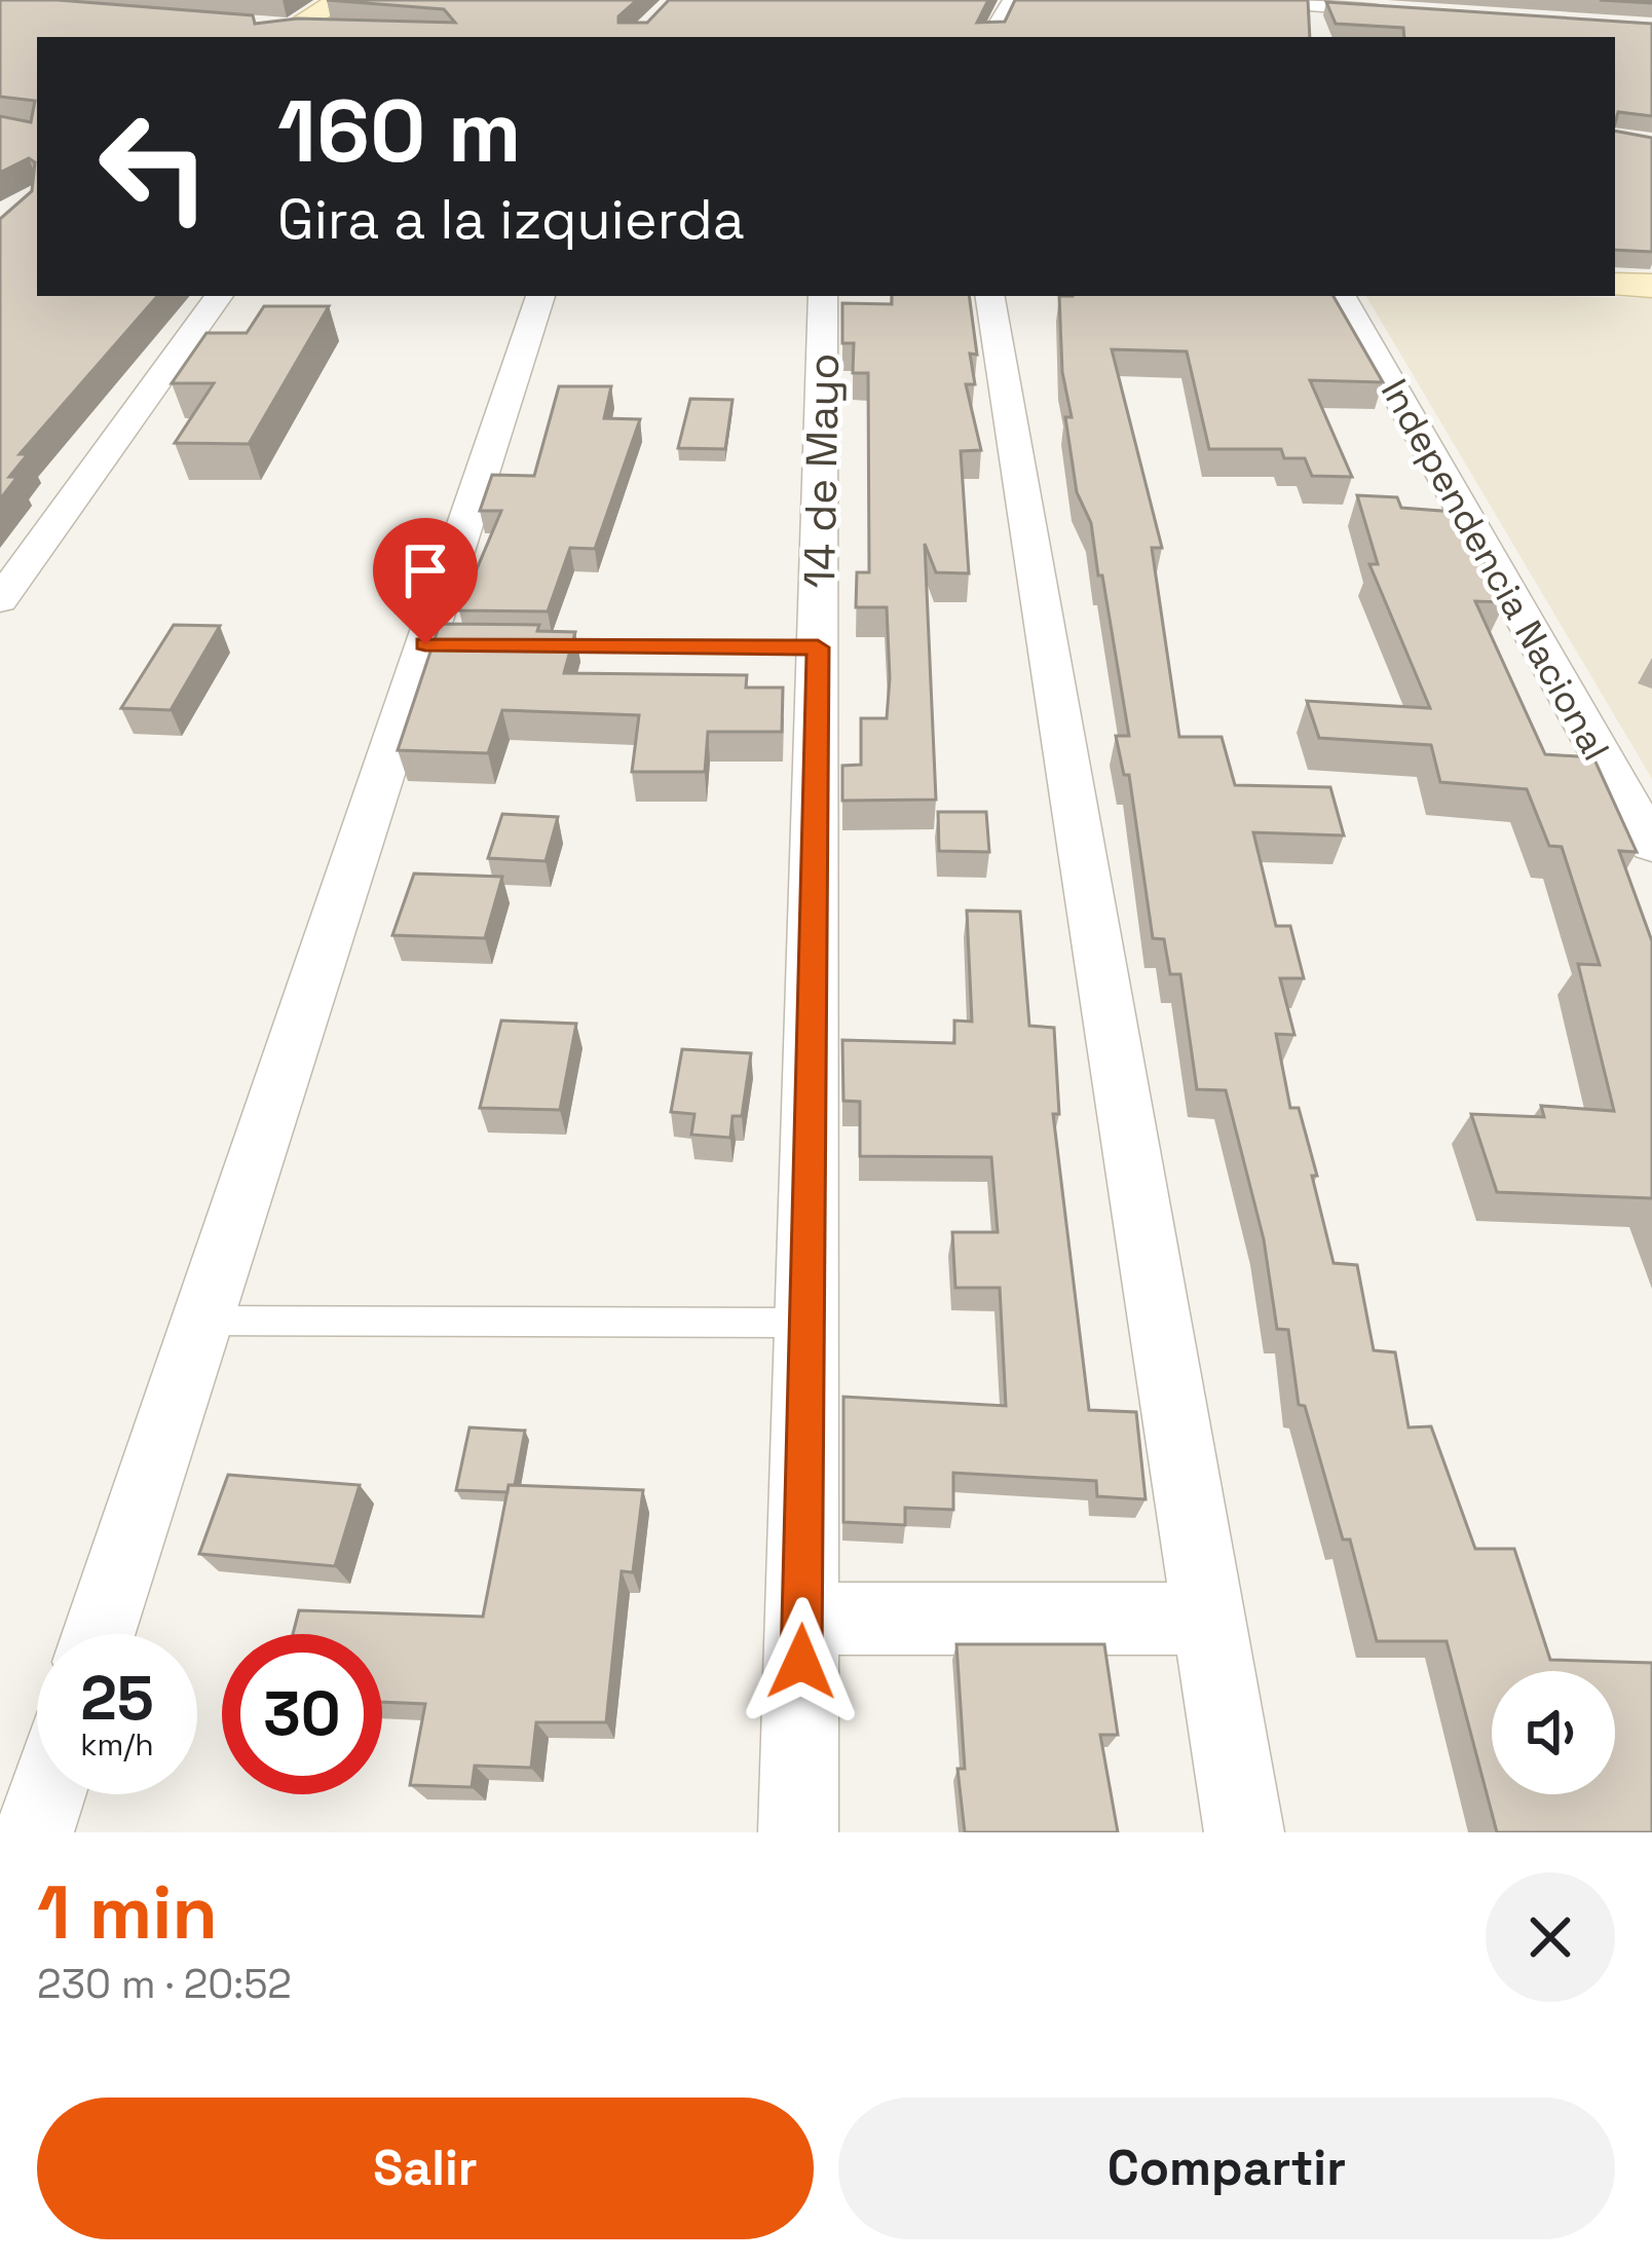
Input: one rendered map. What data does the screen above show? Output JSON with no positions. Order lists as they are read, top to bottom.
{
  "streets": {
    "street": ["14 de Mayo", "Independencia Nacional"]
  },
  "page": {
    "turn": ["160 m", "Gira a la izquierda"],
    "speed": "25 km/h",
    "limit": "30",
    "heading": ["1 min", "230 m · 20:52"],
    "buttons": ["Salir", "Compartir"]
  }
}
